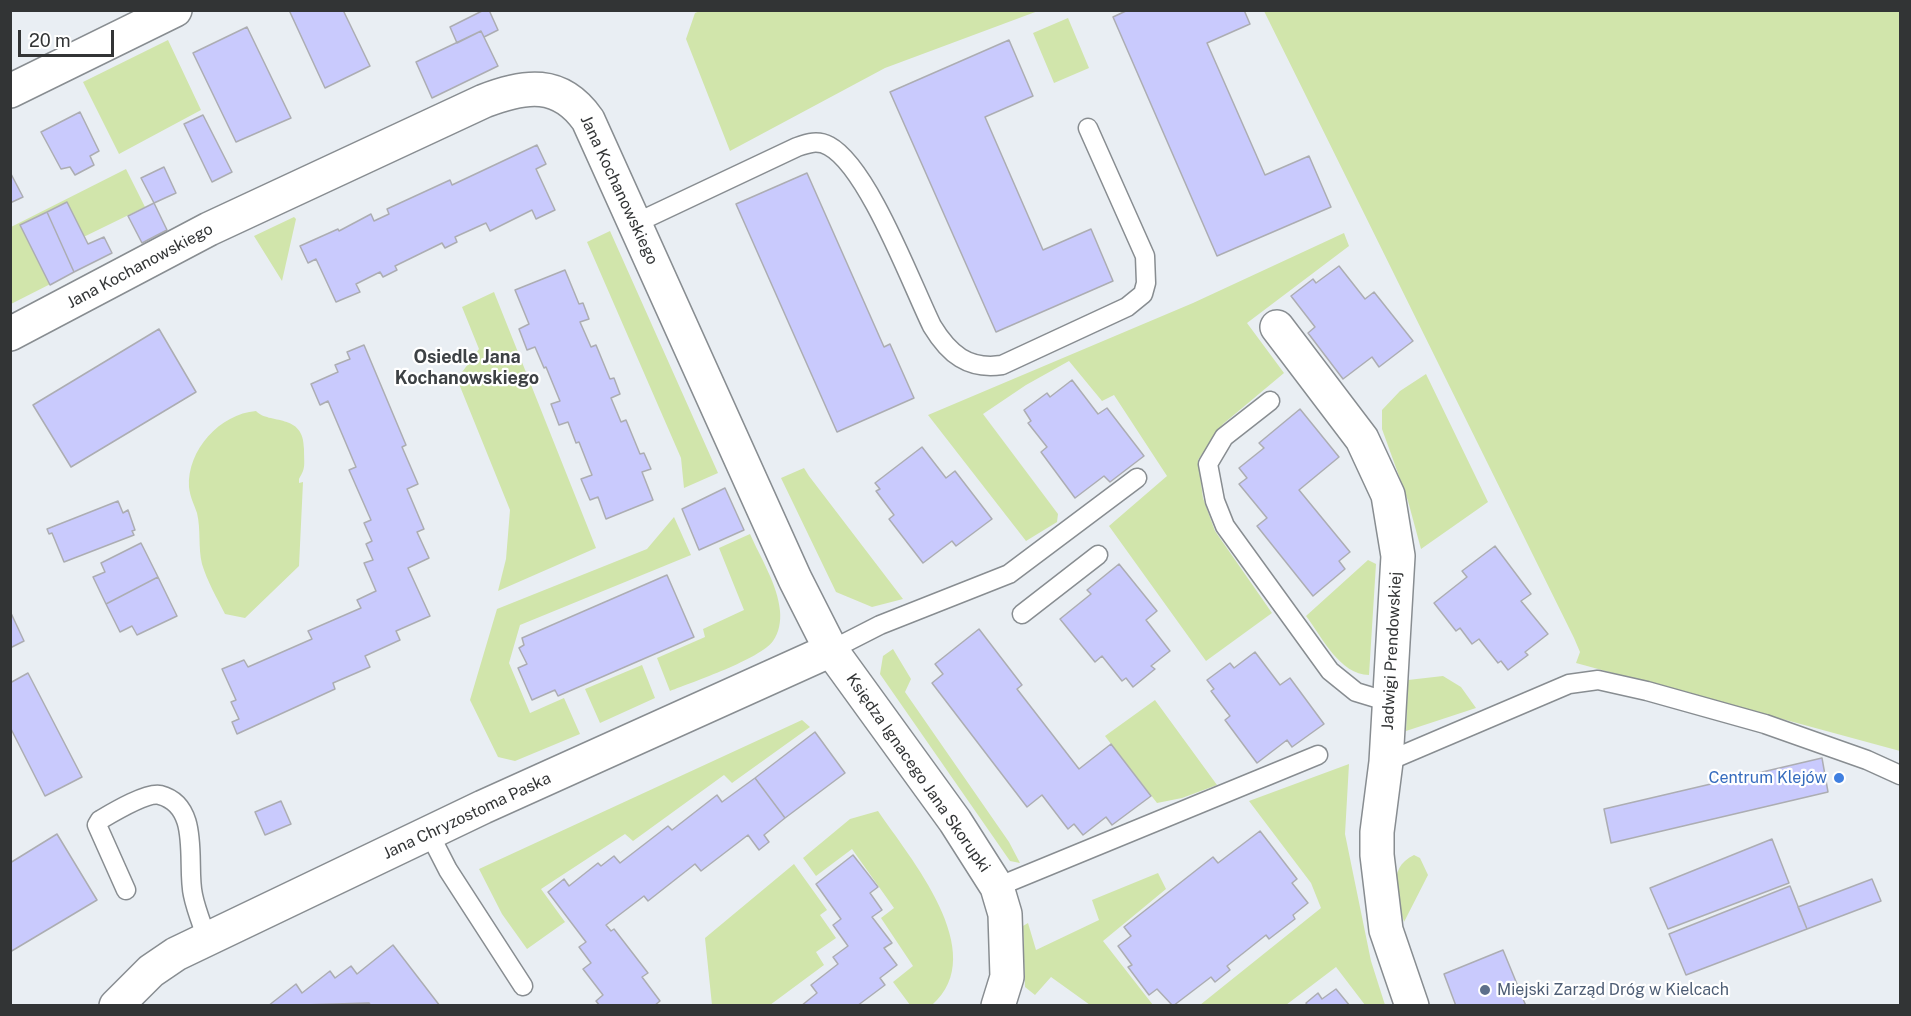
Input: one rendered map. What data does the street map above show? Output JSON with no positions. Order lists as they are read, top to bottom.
{
  "streets": {
    "street": [
      "Jana Kochanowskiego",
      "Jadwigi Prendowskiej",
      "Księdza Ignacego Jana Skorupki",
      "Jana Chryzostoma Paska"
    ]
  },
  "crossings": [
    ["Jana Kochanowskiego", "Księdza Ignacego Jana Skorupki"],
    ["Jana Kochanowskiego", "Jana Chryzostoma Paska"],
    ["Księdza Ignacego Jana Skorupki", "Jana Chryzostoma Paska"]
  ],
  "districts": ["Osiedle Jana Kochanowskiego"],
  "places": ["Centrum Klejów", "Miejski Zarząd Dróg w Kielcach"],
  "scale_bar": "20 m"
}
